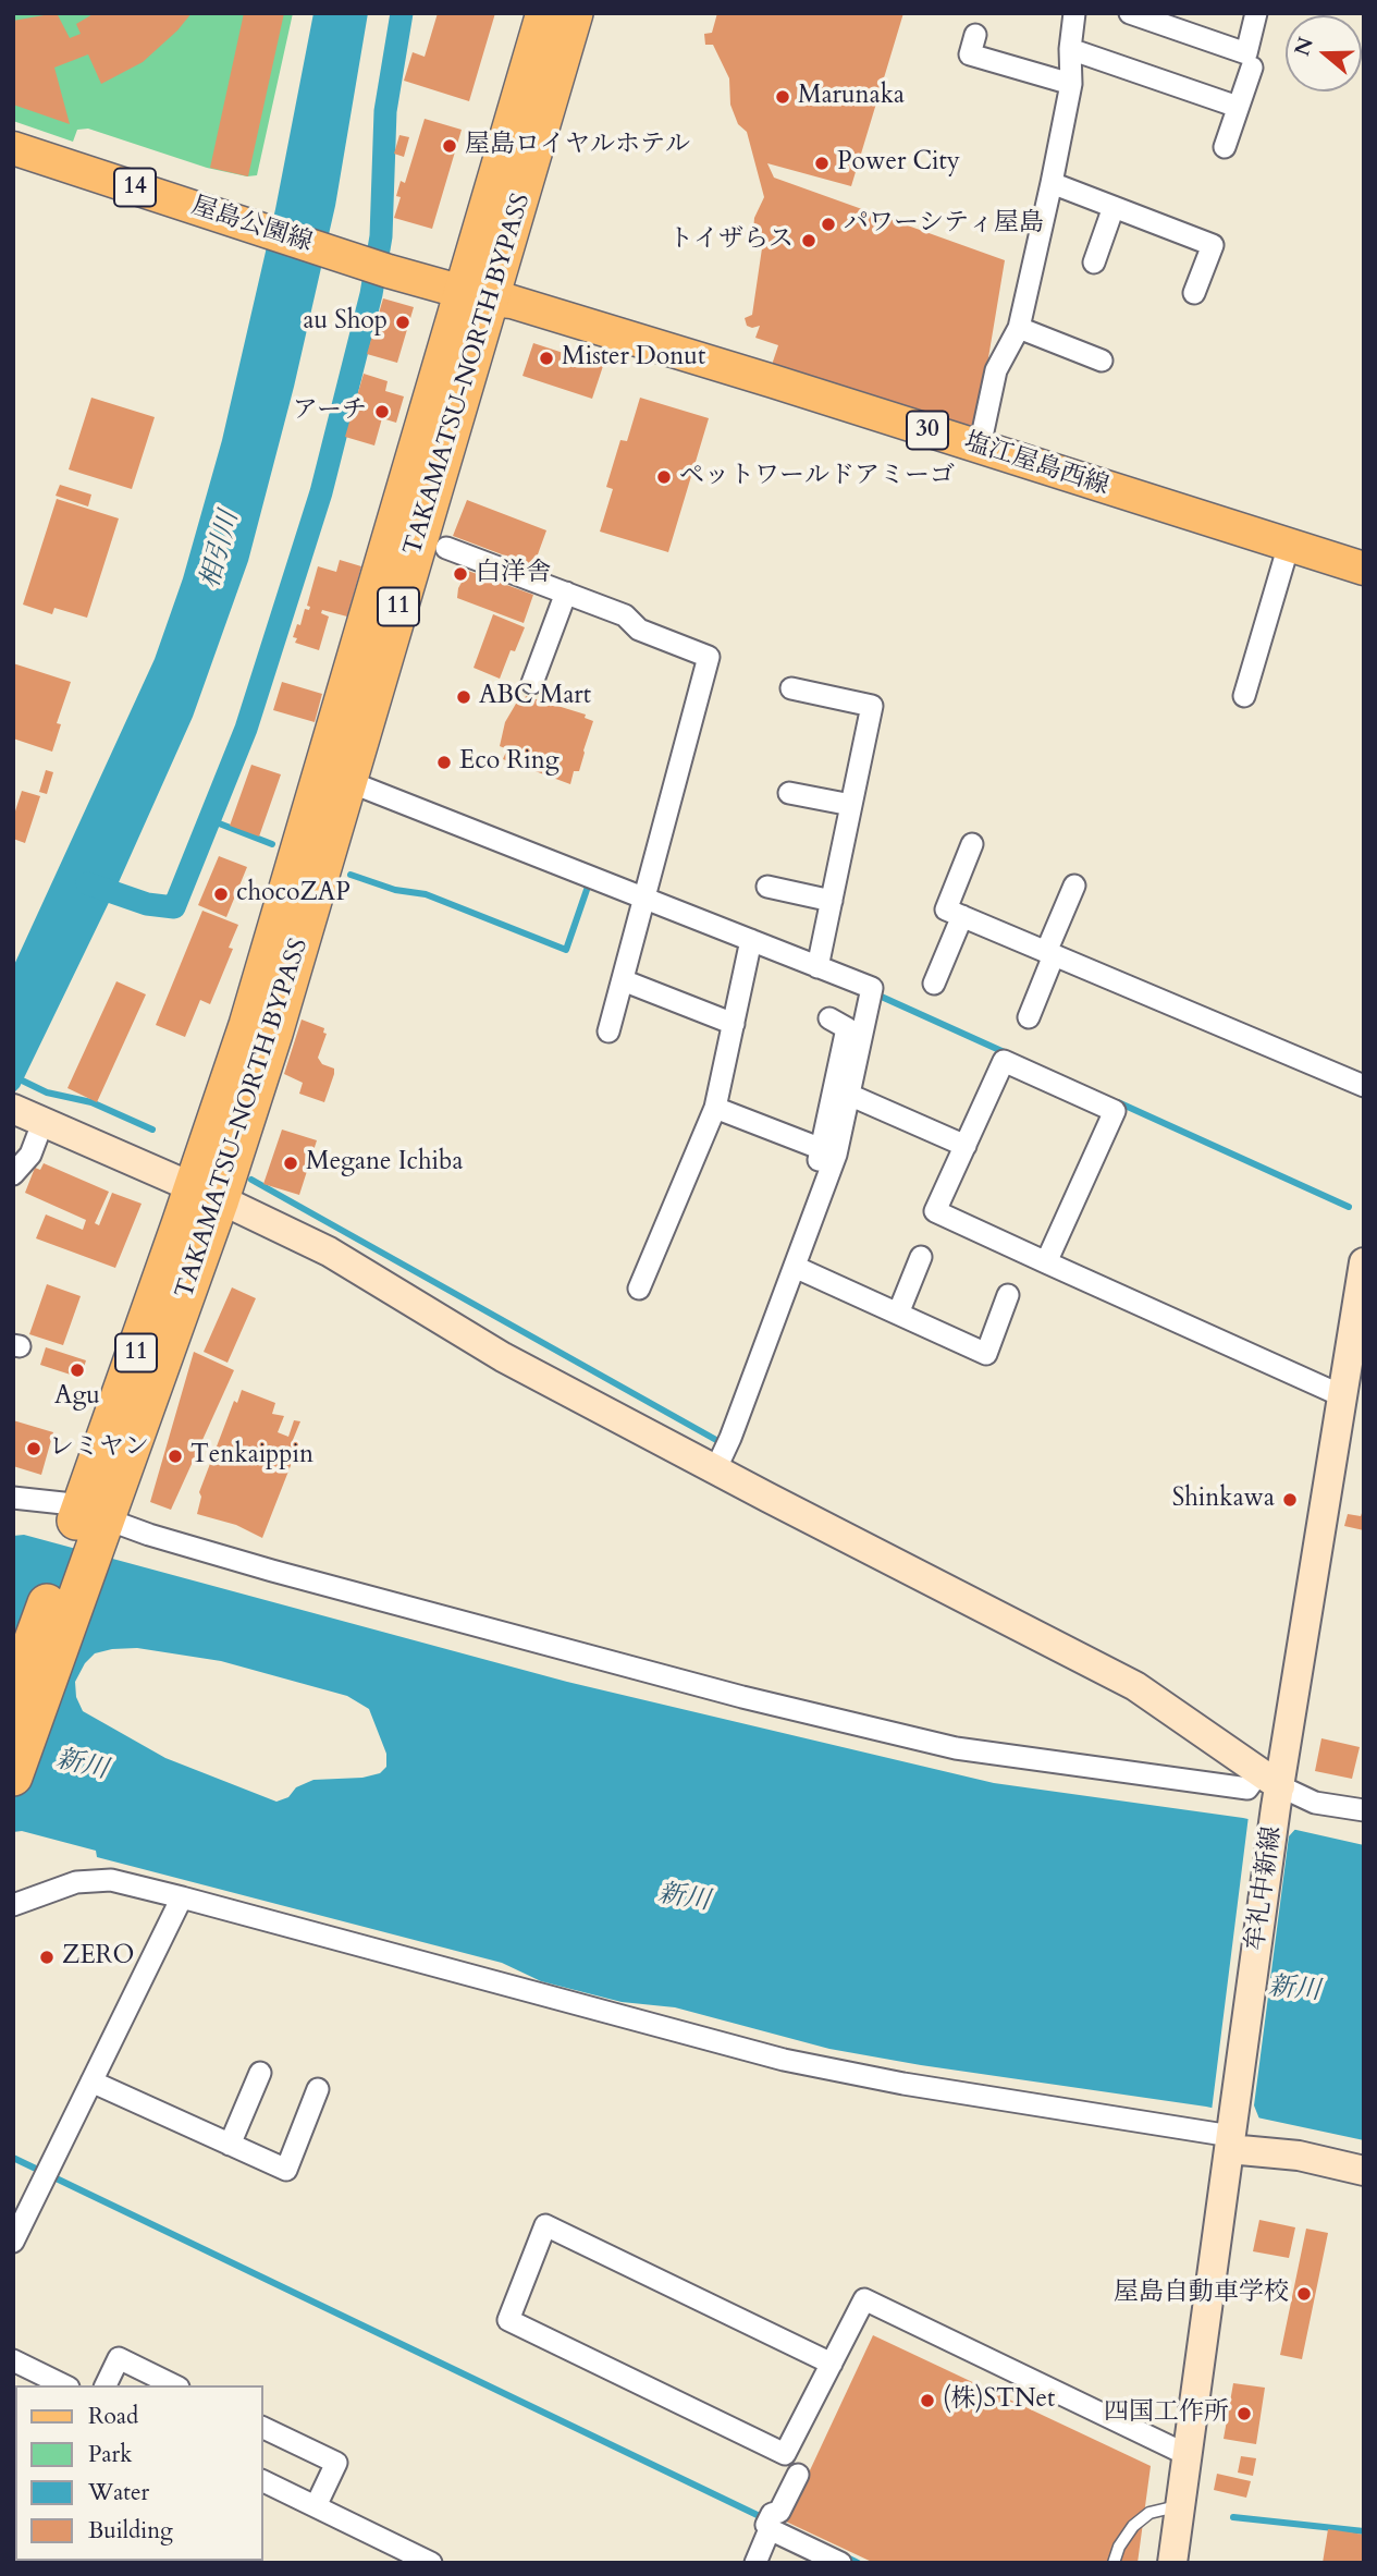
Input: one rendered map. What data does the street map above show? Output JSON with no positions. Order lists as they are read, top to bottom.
{
  "streets": {
    "highway": ["TAKAMATSU-NORTH BYPASS", "11"],
    "main road": [
      "14",
      "屋島公園線",
      "30",
      "塩江屋島西線",
      "牟礼中新線"
    ]
  },
  "crossings": [
    ["屋島公園線", "TAKAMATSU-NORTH BYPASS"],
    ["屋島公園線", "塩江屋島西線"],
    ["TAKAMATSU-NORTH BYPASS", "塩江屋島西線"]
  ],
  "water": ["相引川", "新川"],
  "places": [
    "Marunaka",
    "屋島ロイヤルホテル",
    "Power City",
    "パワーシティ屋島",
    "トイザらス",
    "au Shop",
    "Mister Donut",
    "アーチ",
    "ペットワールドアミーゴ",
    "白洋舎",
    "ABC Mart",
    "Eco Ring",
    "chocoZAP",
    "Megane Ichiba",
    "Agu",
    "レミヤン",
    "Tenkaippin",
    "Shinkawa",
    "ZERO",
    "屋島自動車学校",
    "(株)STNet",
    "四国工作所"
  ],
  "legend": [
    "Road",
    "Park",
    "Water",
    "Building"
  ],
  "north": "left"
}
